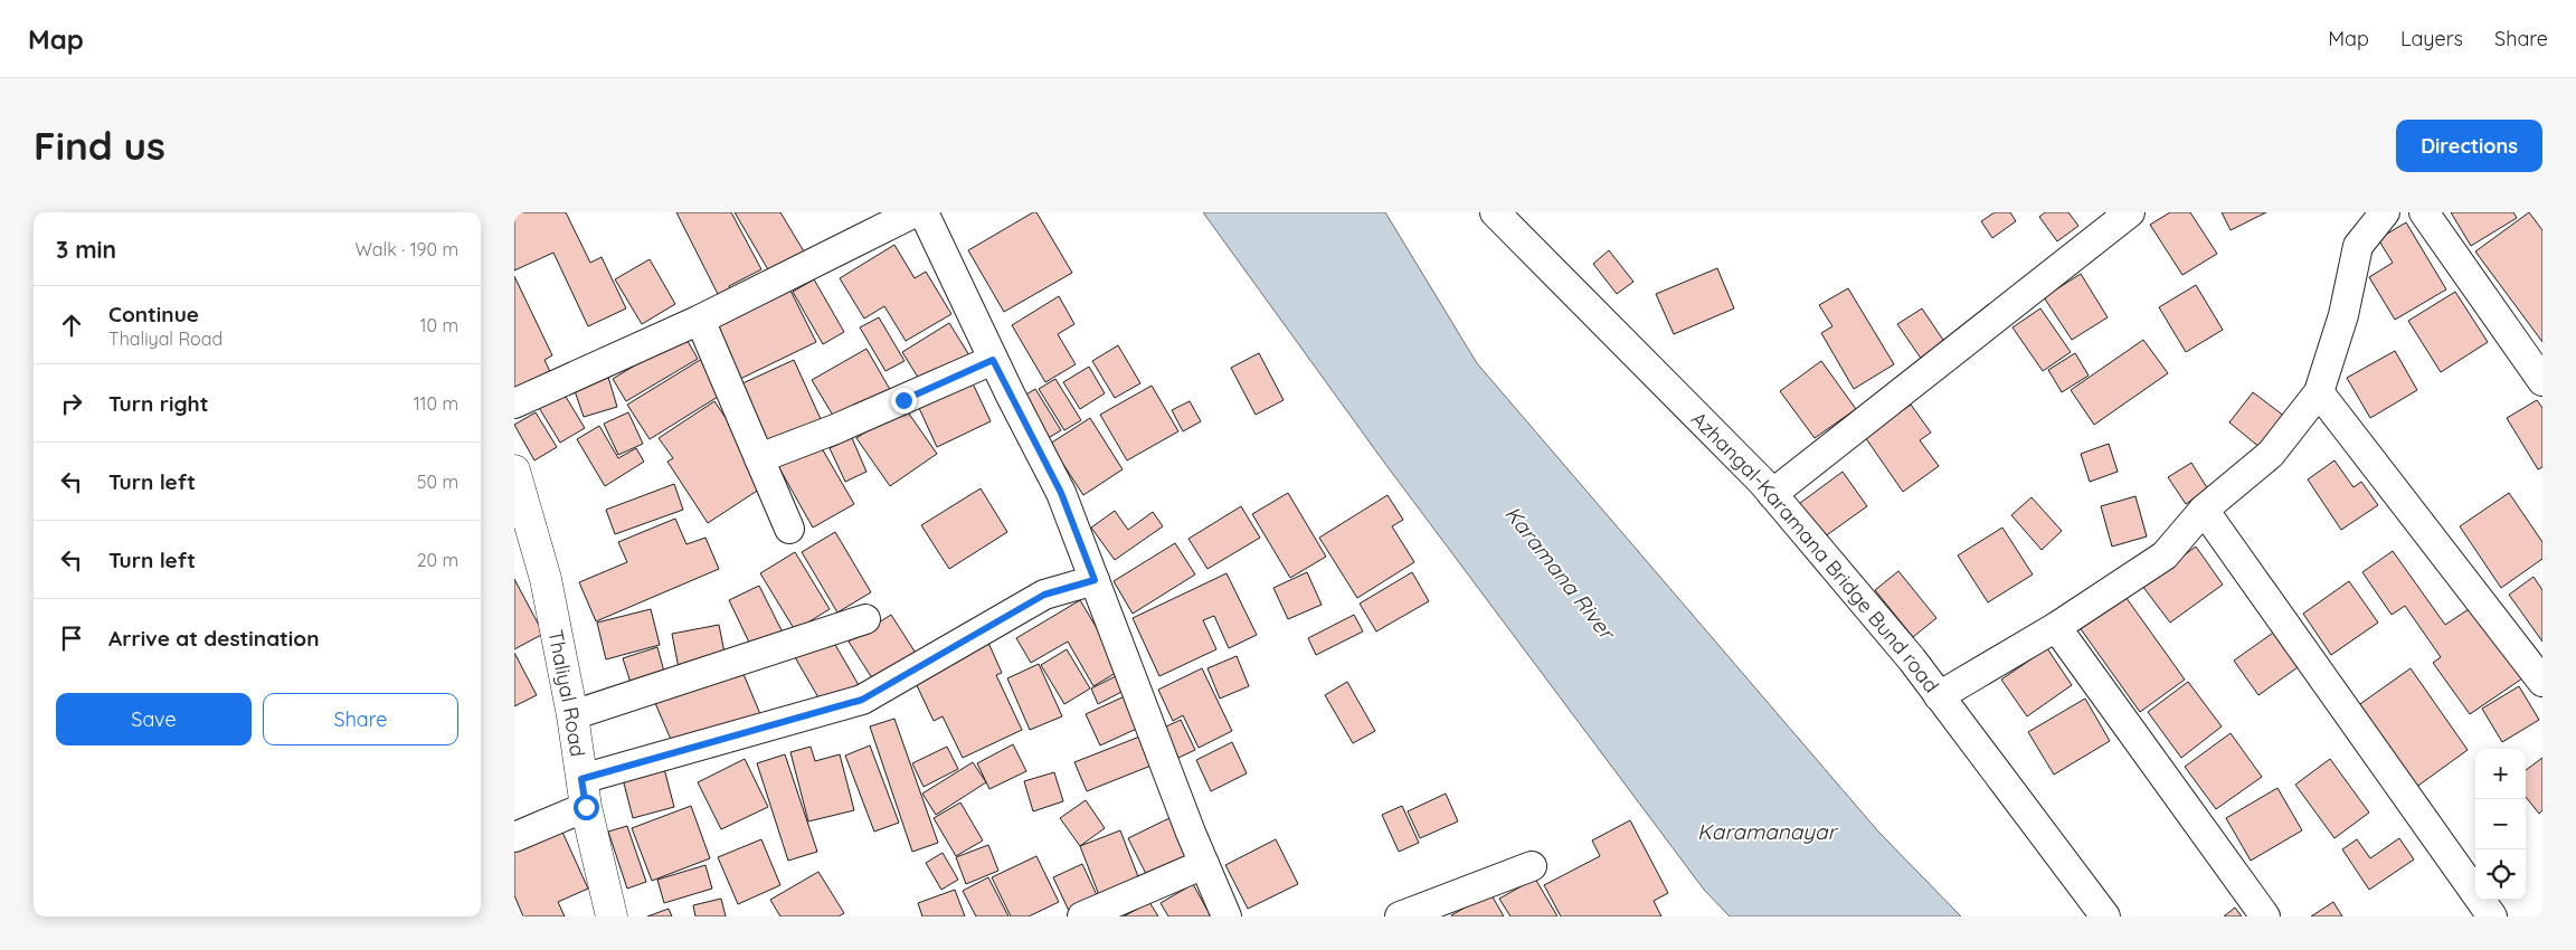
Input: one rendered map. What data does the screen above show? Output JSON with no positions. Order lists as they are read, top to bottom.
{
  "streets": {
    "street": ["Azhangal-Karamana Bridge Bund road", "Thaliyal Road"]
  },
  "water": ["Karamana River", "Karamanayar"],
  "page": {
    "header": "Map",
    "nav": ["Map", "Layers", "Share"],
    "buttons": [
      "Directions",
      ["Save", "Share"]
    ],
    "title": "Find us",
    "heading": ["3 min", "Walk · 190 m"],
    "list": [
      ["Continue", "Thaliyal Road", "10 m"],
      ["Turn right", "110 m"],
      ["Turn left", "50 m"],
      ["Turn left", "20 m"],
      "Arrive at destination"
    ],
    "map_buttons": ["+", "−"]
  }
}
